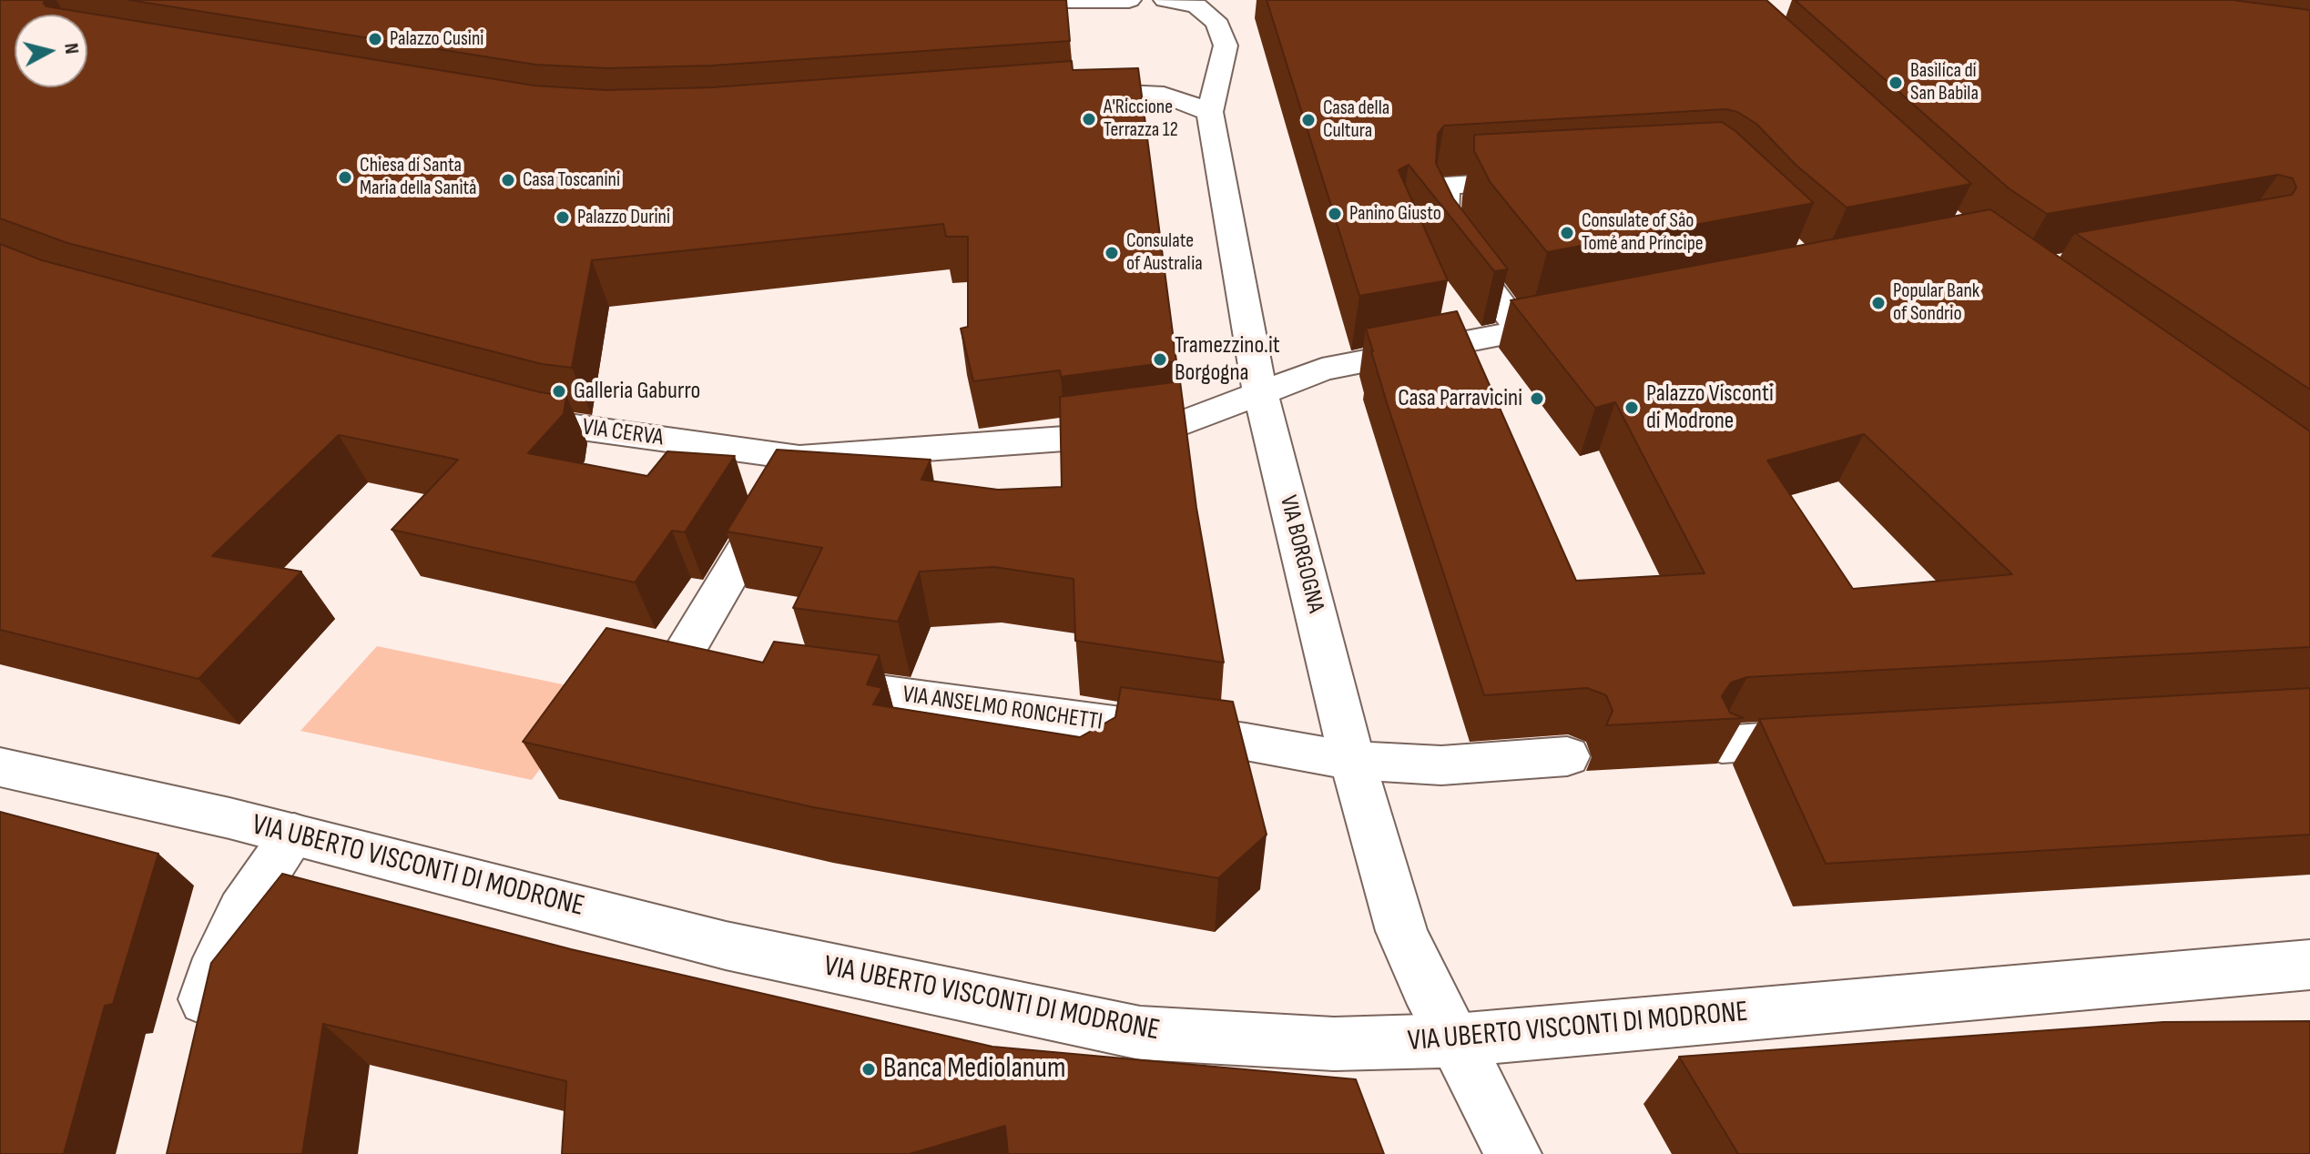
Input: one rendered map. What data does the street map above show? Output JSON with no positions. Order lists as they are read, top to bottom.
{
  "streets": {
    "street": [
      "VIA CERVA",
      "VIA BORGOGNA",
      "VIA ANSELMO RONCHETTI",
      "VIA UBERTO VISCONTI DI MODRONE"
    ]
  },
  "crossings": [
    ["VIA CERVA", "VIA BORGOGNA"],
    ["VIA BORGOGNA", "VIA ANSELMO RONCHETTI"],
    ["VIA BORGOGNA", "VIA UBERTO VISCONTI DI MODRONE"]
  ],
  "places": [
    "Palazzo Cusini",
    "Basilica di San Babila",
    "A'Riccione Terrazza 12",
    "Casa della Cultura",
    "Chiesa di Santa Maria della Sanità",
    "Casa Toscanini",
    "Panino Giusto",
    "Palazzo Durini",
    "Consulate of São Tomé and Príncipe",
    "Consulate of Australia",
    "Popular Bank of Sondrio",
    "Tramezzino.it Borgogna",
    "Galleria Gaburro",
    "Casa Parravicini",
    "Palazzo Visconti di Modrone",
    "Banca Mediolanum"
  ],
  "north": "right"
}
